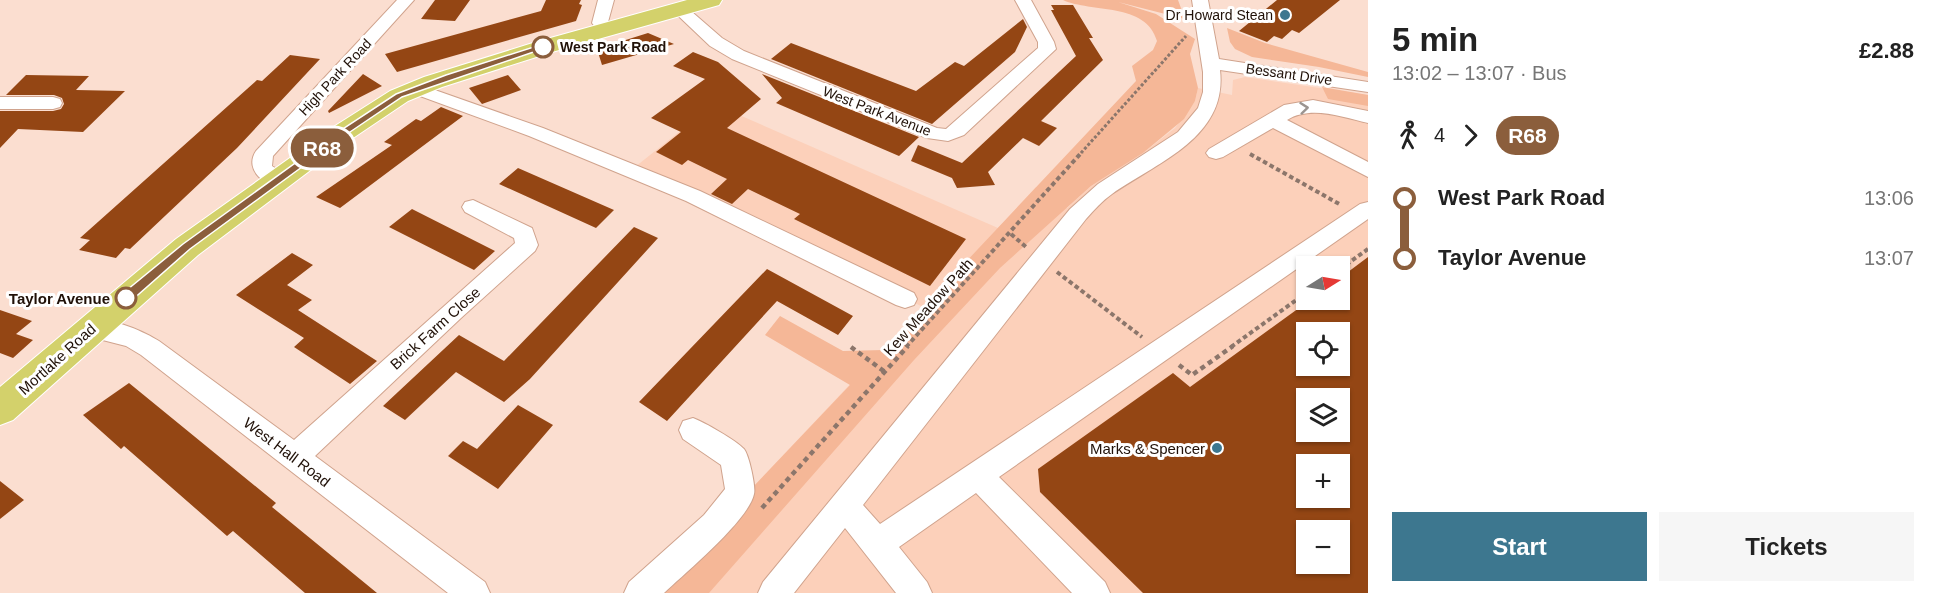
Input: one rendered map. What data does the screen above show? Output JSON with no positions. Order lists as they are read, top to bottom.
{
  "streets": {
    "highway": ["Mortlake Road"],
    "street": [
      "Bessant Drive",
      "High Park Road",
      "West Park Avenue",
      "Brick Farm Close",
      "West Hall Road"
    ],
    "path": ["Kew Meadow Path"]
  },
  "crossings": [
    ["High Park Road", "Mortlake Road"],
    ["West Park Avenue", "Mortlake Road"],
    ["Brick Farm Close", "West Hall Road"],
    ["Mortlake Road", "West Hall Road"]
  ],
  "places": [
    "Dr Howard Stean",
    "West Park Road",
    "Taylor Avenue",
    "Marks & Spencer"
  ],
  "lines": ["bus line R68"],
  "north": "right",
  "page": {
    "on_map": "R68",
    "heading": ["5 min", "13:02 – 13:07 · Bus", "£2.88"],
    "legs": ["4", "R68"],
    "list": [
      {
        "name": "West Park Road",
        "value": "13:06"
      },
      {
        "name": "Taylor Avenue",
        "value": "13:07"
      }
    ],
    "map_buttons": ["+", "−"],
    "buttons": ["Start", "Tickets"]
  }
}
